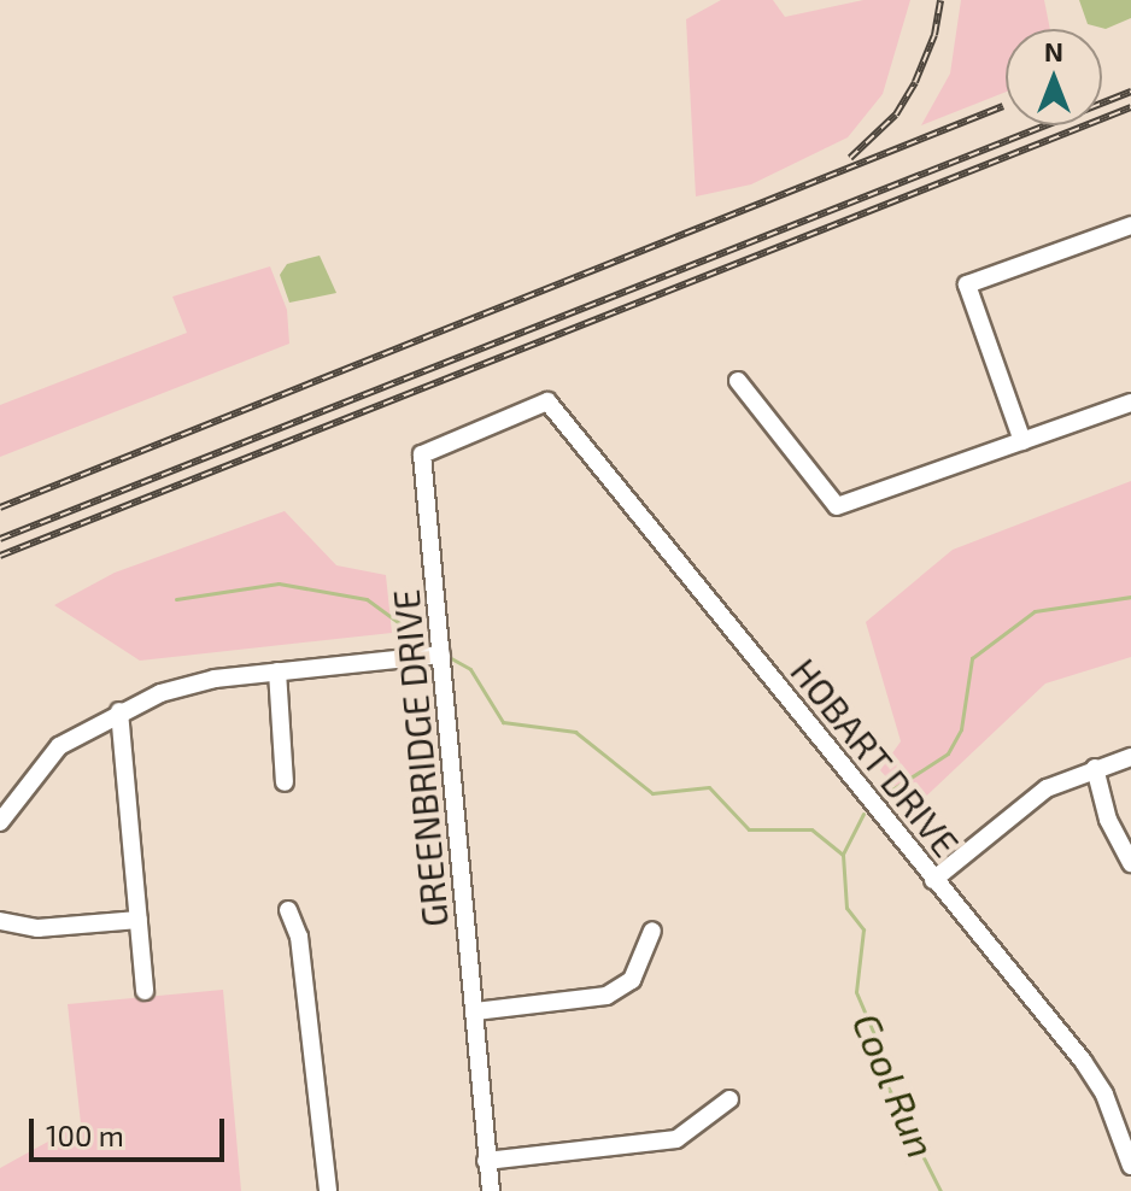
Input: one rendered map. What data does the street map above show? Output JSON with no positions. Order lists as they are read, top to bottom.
{
  "streets": {
    "street": ["HOBART DRIVE", "GREENBRIDGE DRIVE"]
  },
  "crossings": [
    ["HOBART DRIVE", "GREENBRIDGE DRIVE"]
  ],
  "water": ["Cool Run"],
  "scale_bar": "100 m",
  "north": "top"
}
